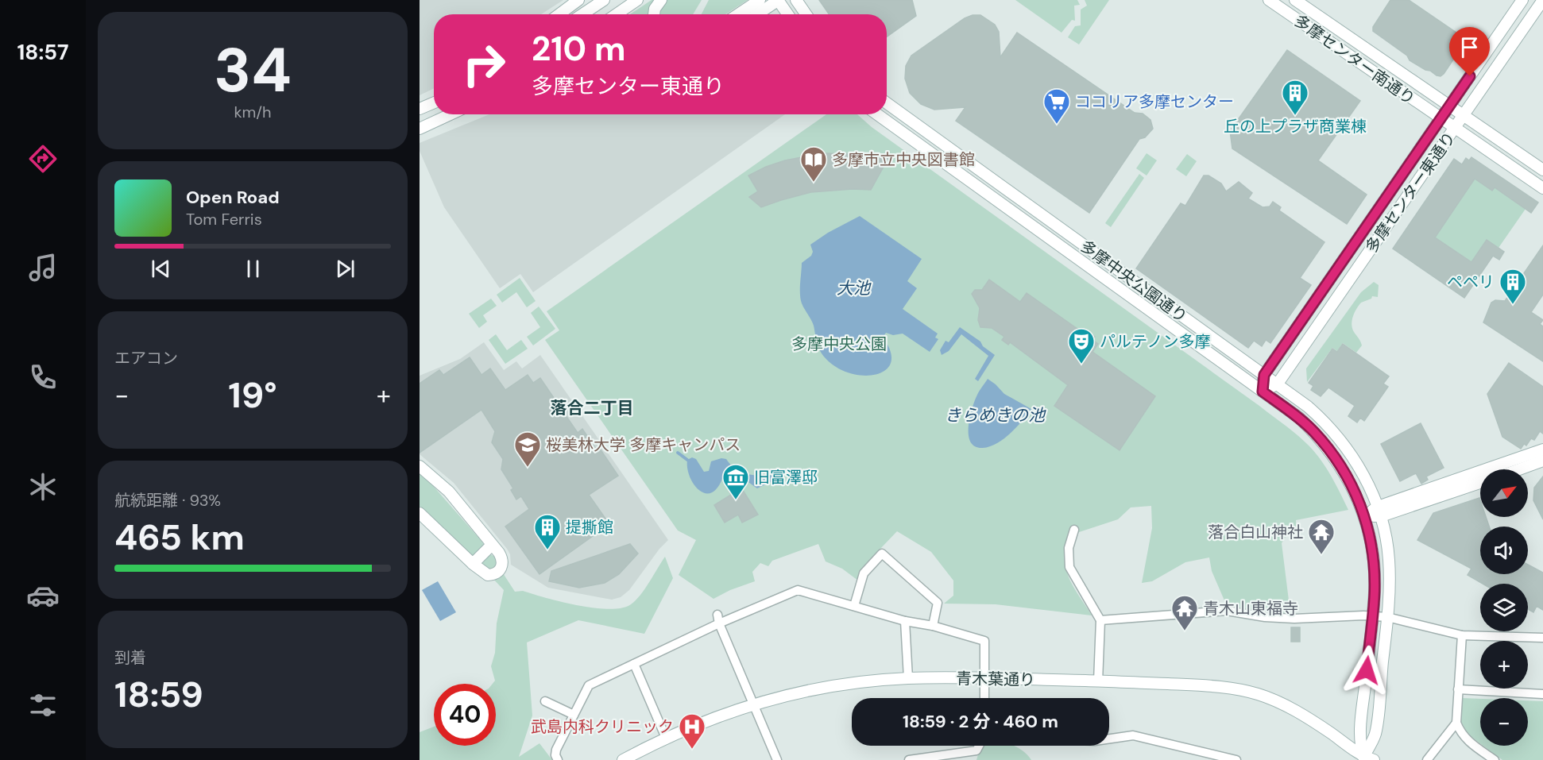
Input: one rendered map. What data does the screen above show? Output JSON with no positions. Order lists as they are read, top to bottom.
{
  "streets": {
    "street": [
      "多摩センター南通り",
      "多摩センター東通り",
      "多摩中央公園通り",
      "青木葉通り"
    ]
  },
  "crossings": [
    ["多摩センター南通り", "多摩センター東通り"],
    ["多摩センター東通り", "多摩中央公園通り"],
    ["多摩中央公園通り", "青木葉通り"]
  ],
  "districts": ["落合二丁目"],
  "water": ["大池", "きらめきの池"],
  "parks": ["多摩中央公園"],
  "places": {
    "building": ["丘の上プラザ商業棟", "ペペリ", "提撕館"],
    "supermarket": ["ココリア多摩センター"],
    "library": ["多摩市立中央図書館"],
    "theatre": ["パルテノン多摩"],
    "school or university": ["桜美林大学 多摩キャンパス"],
    "museum": ["旧富澤邸"],
    "temple": ["落合白山神社", "青木山東福寺"],
    "hospital": ["武島内科クリニック"]
  },
  "north": "top right",
  "page": {
    "tabs": "18:57",
    "tile": [
      ["34", "km/h"],
      "エアコン",
      ["航続距離 · 93%", "465 km"],
      ["到着", "18:59"]
    ],
    "turn": ["210 m", "多摩センター東通り"],
    "song": ["Open Road", "Tom Ferris"],
    "heat": ["−", "19°", "+"],
    "map_buttons": ["+", "−"],
    "limit": "40",
    "trip": "18:59 · 2 分 · 460 m"
  }
}
